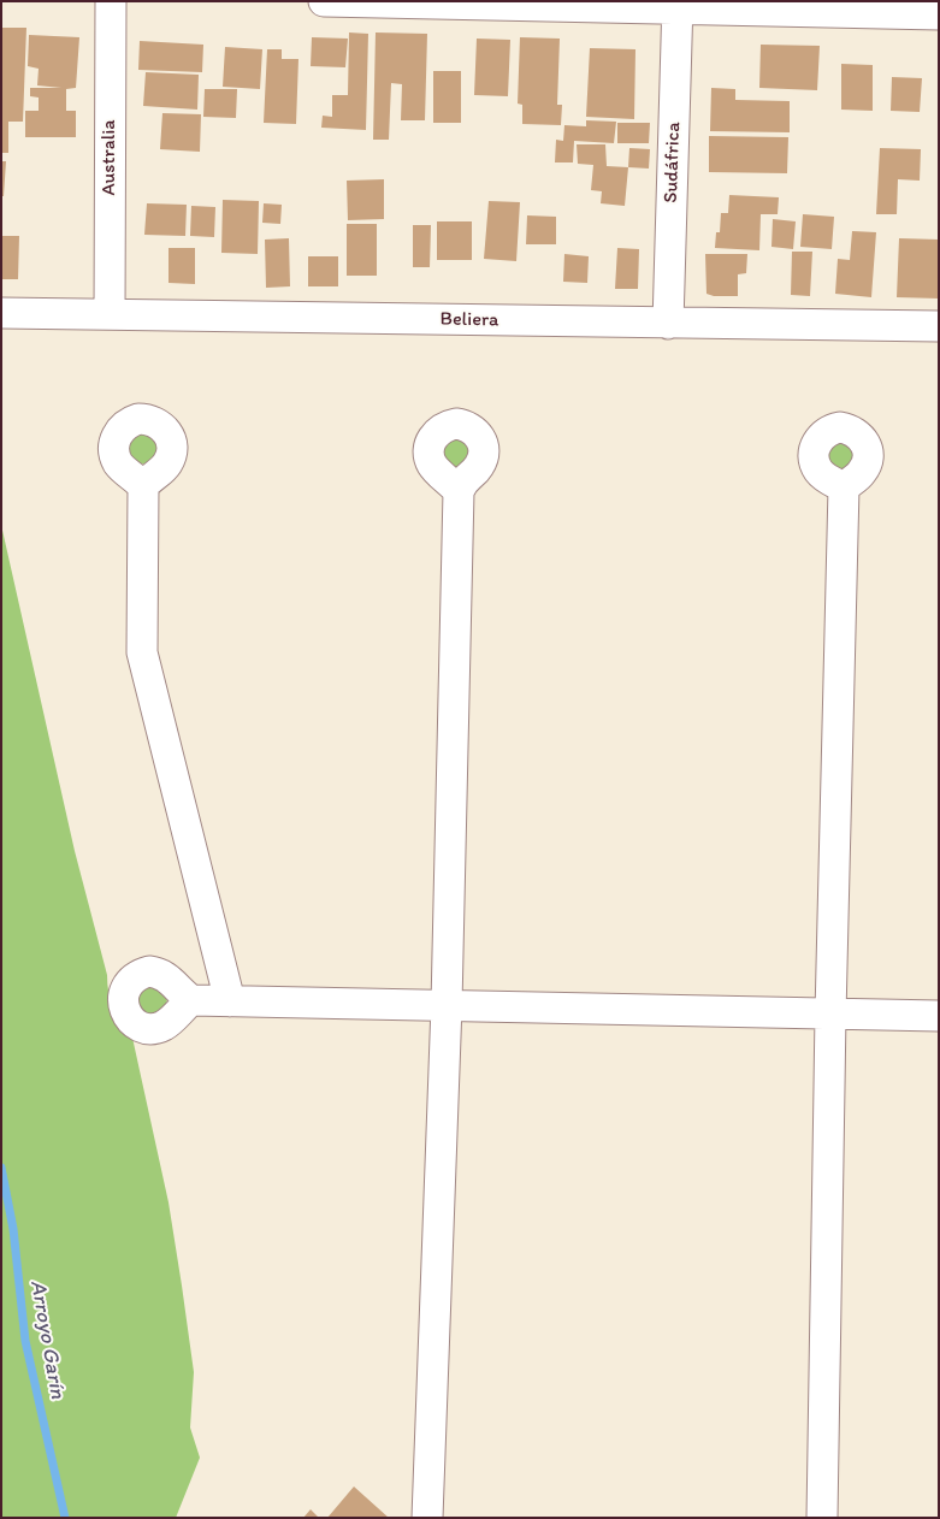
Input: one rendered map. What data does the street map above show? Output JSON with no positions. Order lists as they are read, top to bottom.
{
  "streets": {
    "street": ["Australia", "Sudáfrica", "Beliera"]
  },
  "crossings": [
    ["Australia", "Beliera"],
    ["Sudáfrica", "Beliera"]
  ],
  "water": ["Arroyo Garín"]
}
